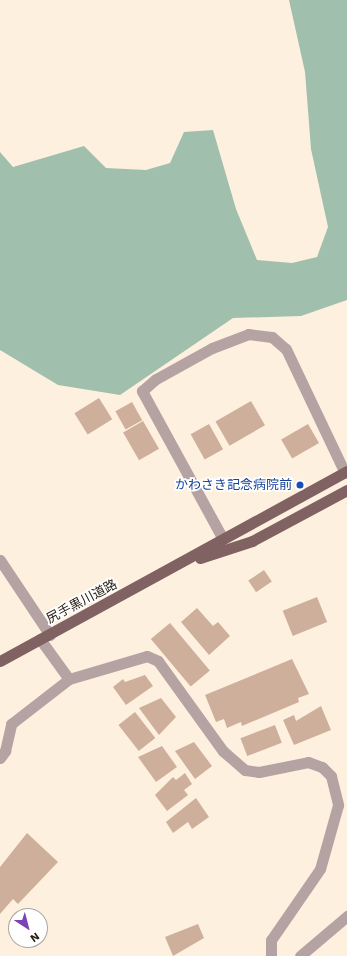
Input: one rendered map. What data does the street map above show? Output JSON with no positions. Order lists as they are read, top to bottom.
{
  "streets": {
    "main road": ["尻手黒川道路"]
  },
  "places": ["かわさき記念病院前"],
  "north": "bottom right"
}
